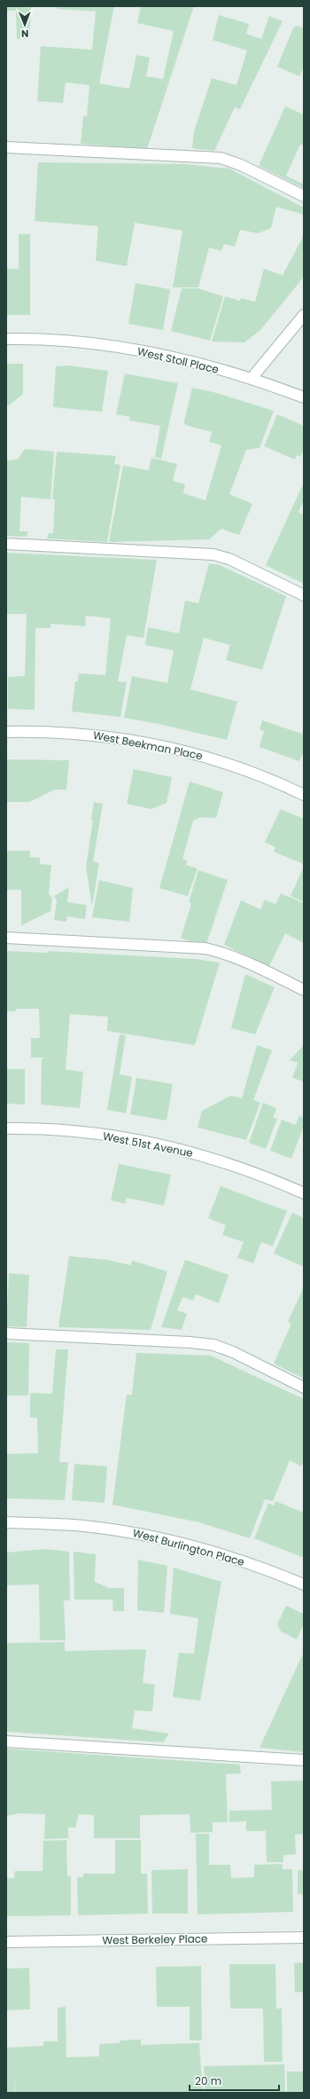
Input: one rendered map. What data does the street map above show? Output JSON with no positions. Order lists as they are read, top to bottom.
{
  "streets": {
    "street": [
      "West Stoll Place",
      "West Beekman Place",
      "West 51st Avenue",
      "West Burlington Place",
      "West Berkeley Place"
    ]
  },
  "scale_bar": "20 m",
  "north": "bottom"
}
